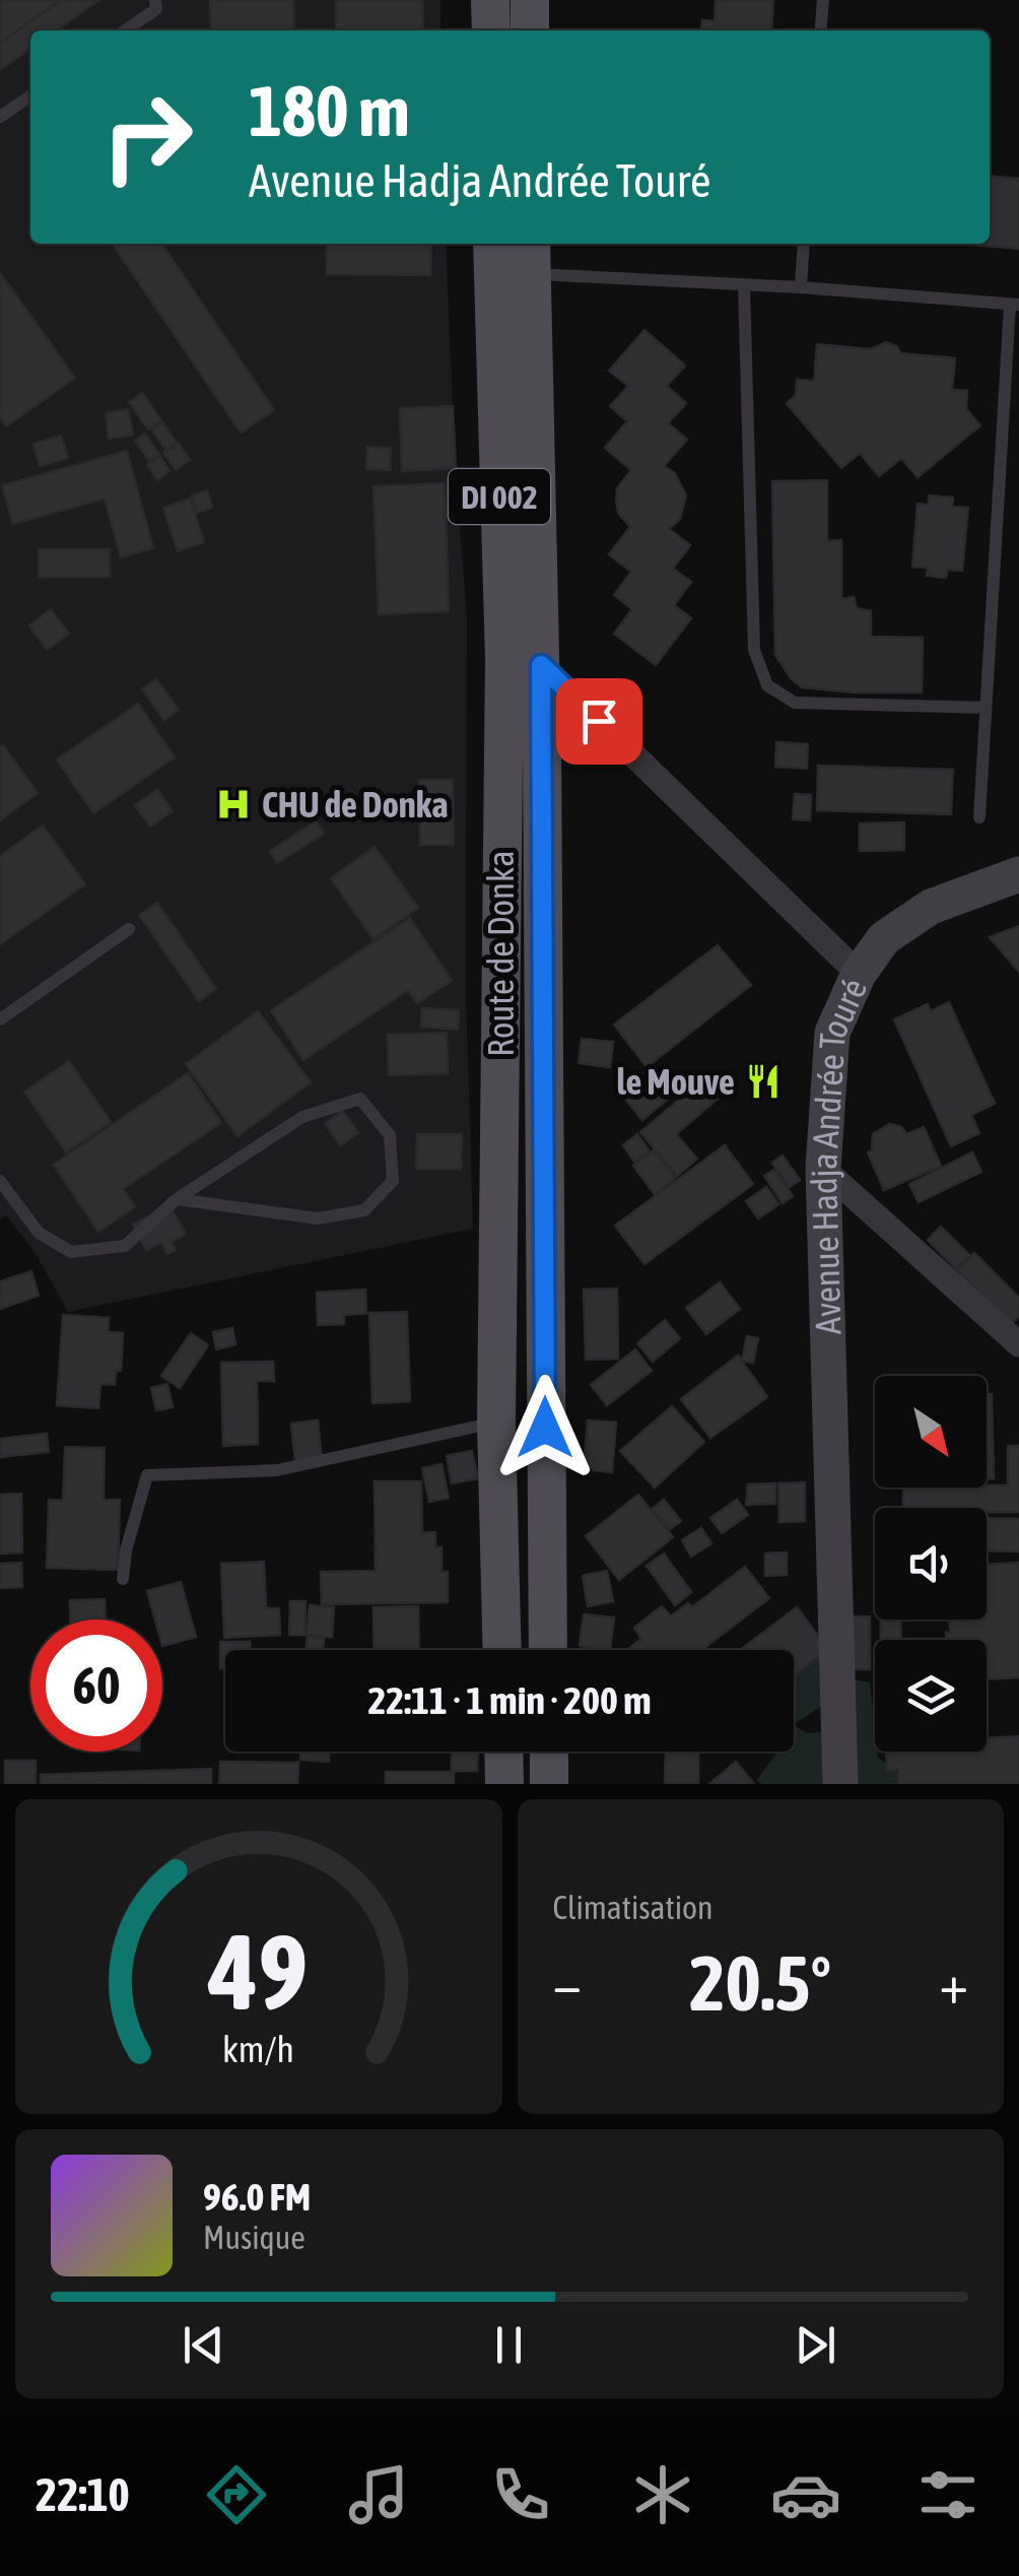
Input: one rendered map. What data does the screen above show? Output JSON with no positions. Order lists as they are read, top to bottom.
{
  "streets": {
    "main road": ["DI 002", "Route de Donka", "Avenue Hadja Andrée Touré"]
  },
  "crossings": [
    ["Route de Donka", "Avenue Hadja Andrée Touré"]
  ],
  "places": {
    "hospital": ["CHU de Donka"],
    "restaurant": ["le Mouve"]
  },
  "north": "bottom right",
  "page": {
    "turn": ["180 m", "Avenue Hadja Andrée Touré"],
    "limit": "60",
    "trip": "22:11 · 1 min · 200 m",
    "tile": "Climatisation",
    "heat": ["−", "20.5°", "+"],
    "song": ["96.0 FM", "Musique"],
    "tabs": "22:10",
    "gauge": ["49", "km/h"]
  }
}
